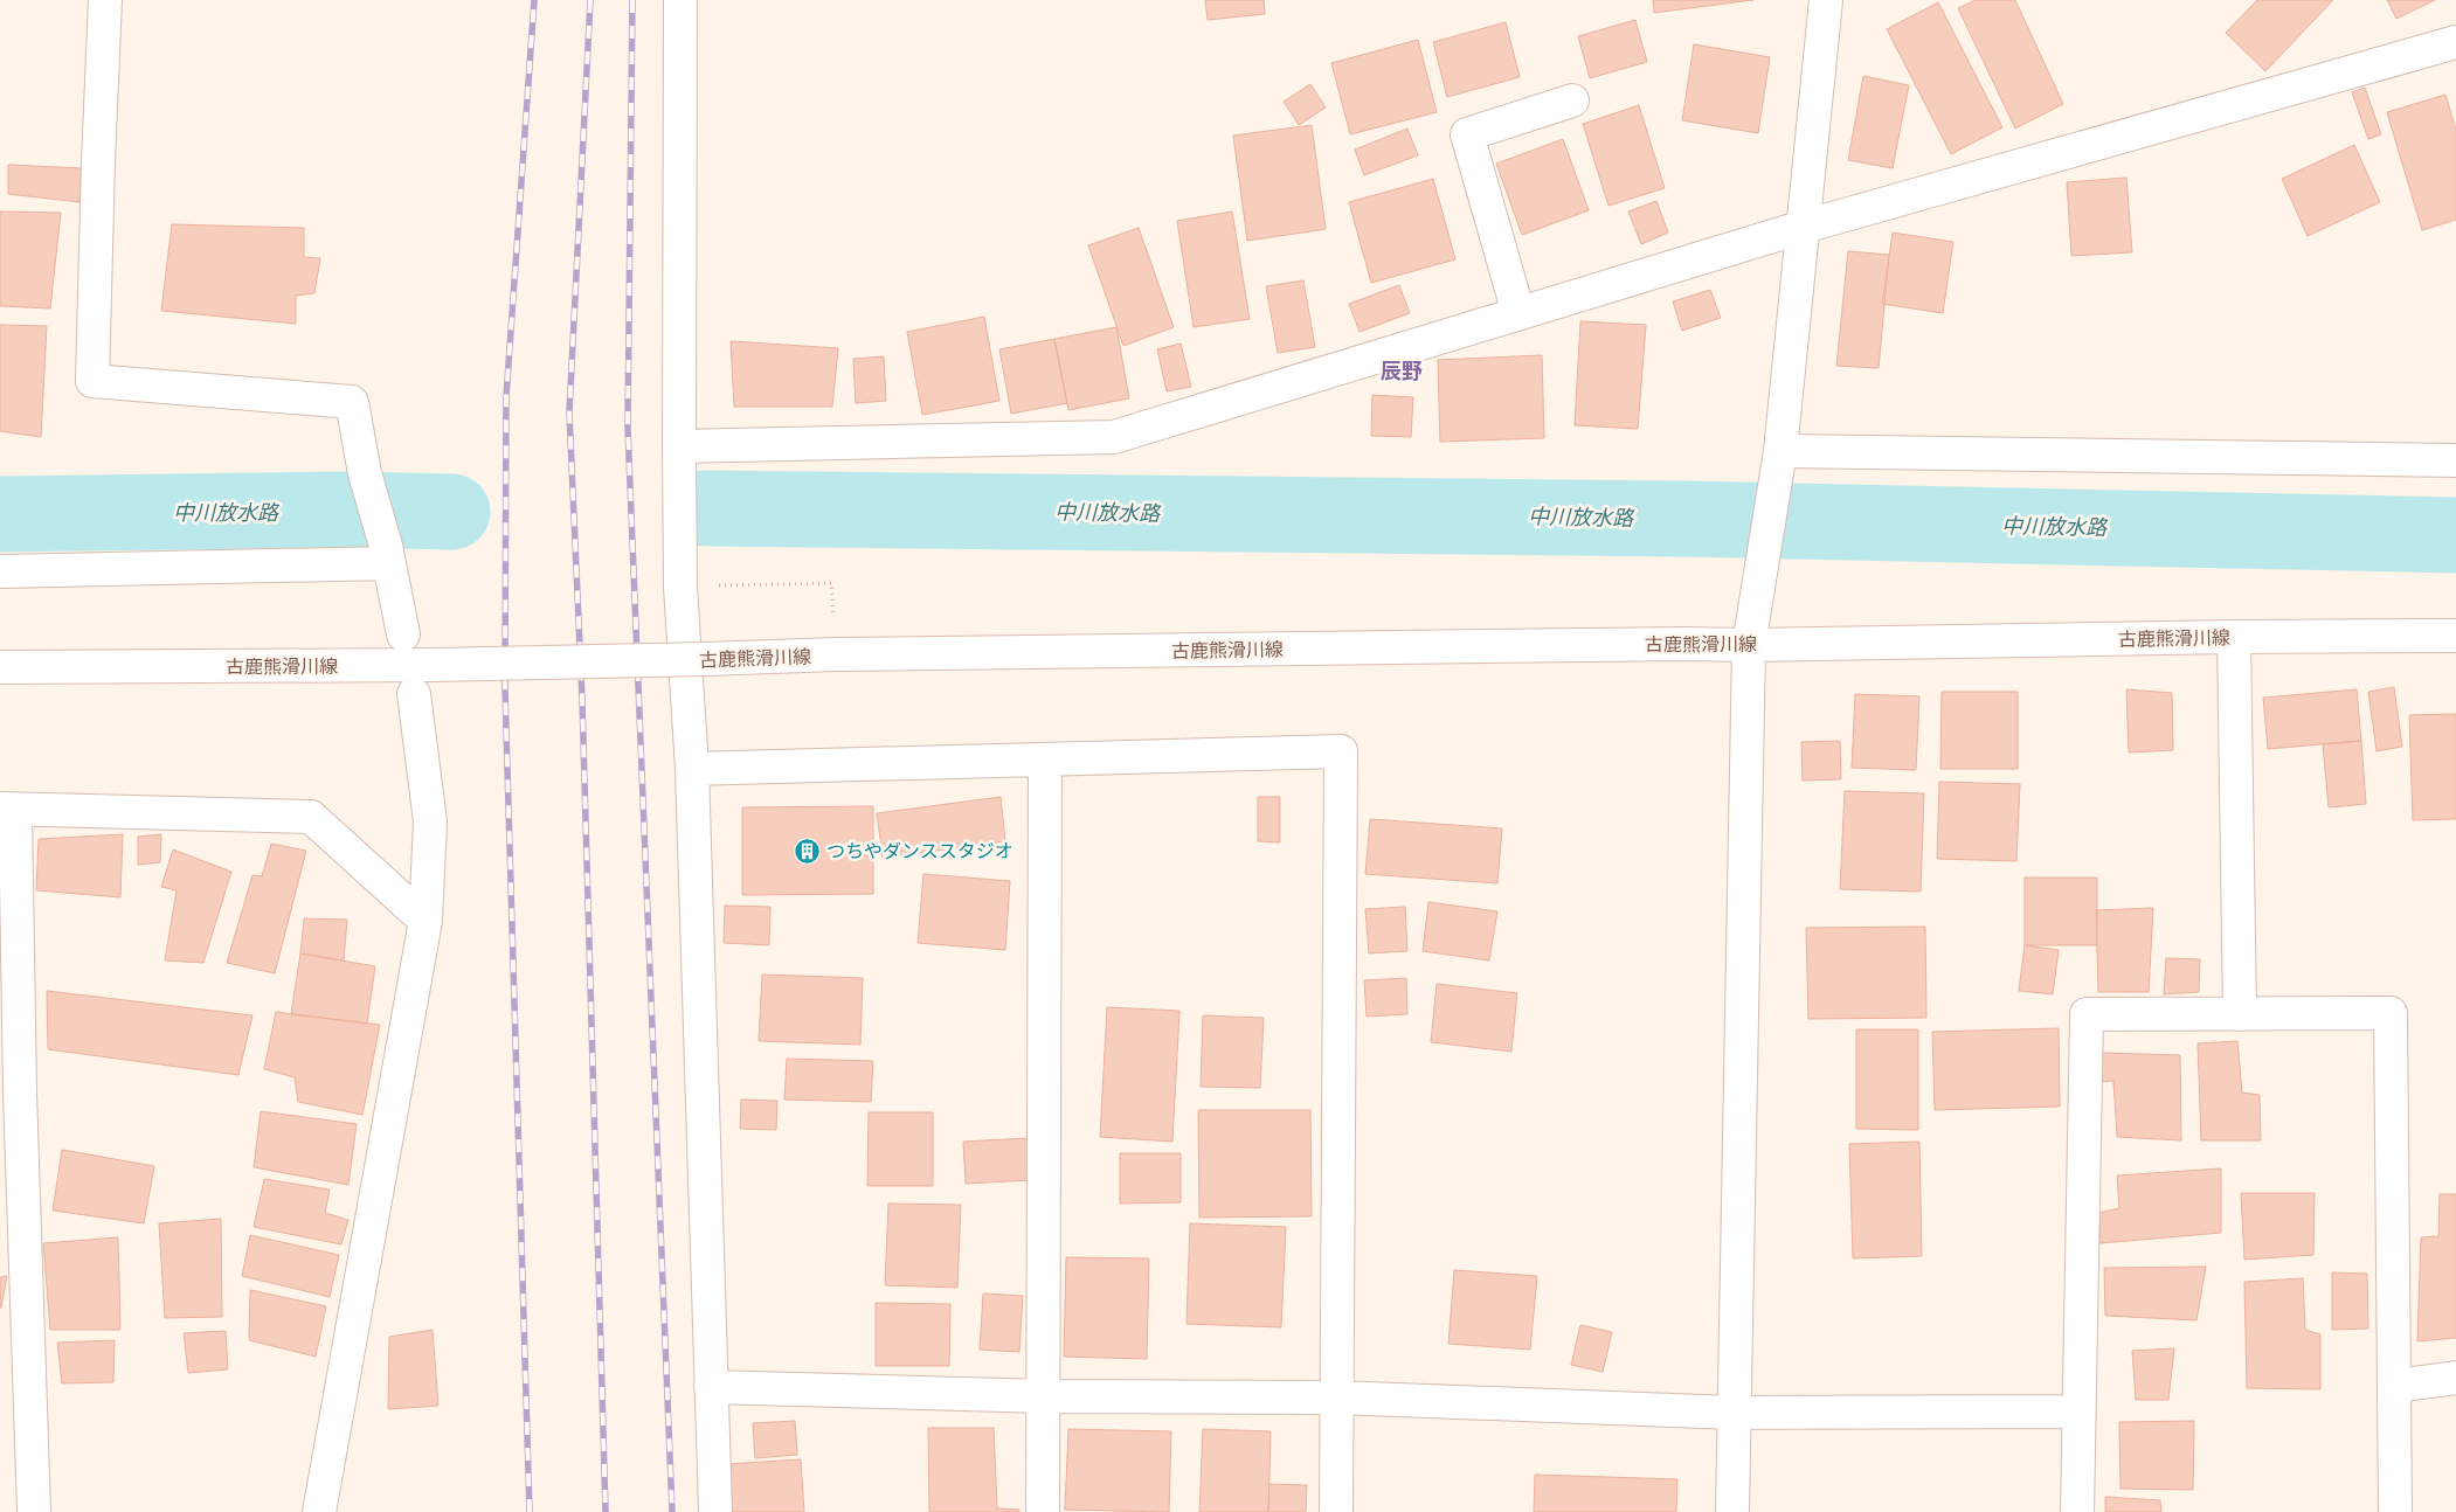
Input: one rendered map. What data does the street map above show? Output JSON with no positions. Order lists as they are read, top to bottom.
{
  "streets": {
    "street": ["古鹿熊滑川線"]
  },
  "districts": ["辰野"],
  "water": ["中川放水路"],
  "places": {
    "building": ["つちやダンススタジオ"]
  }
}
